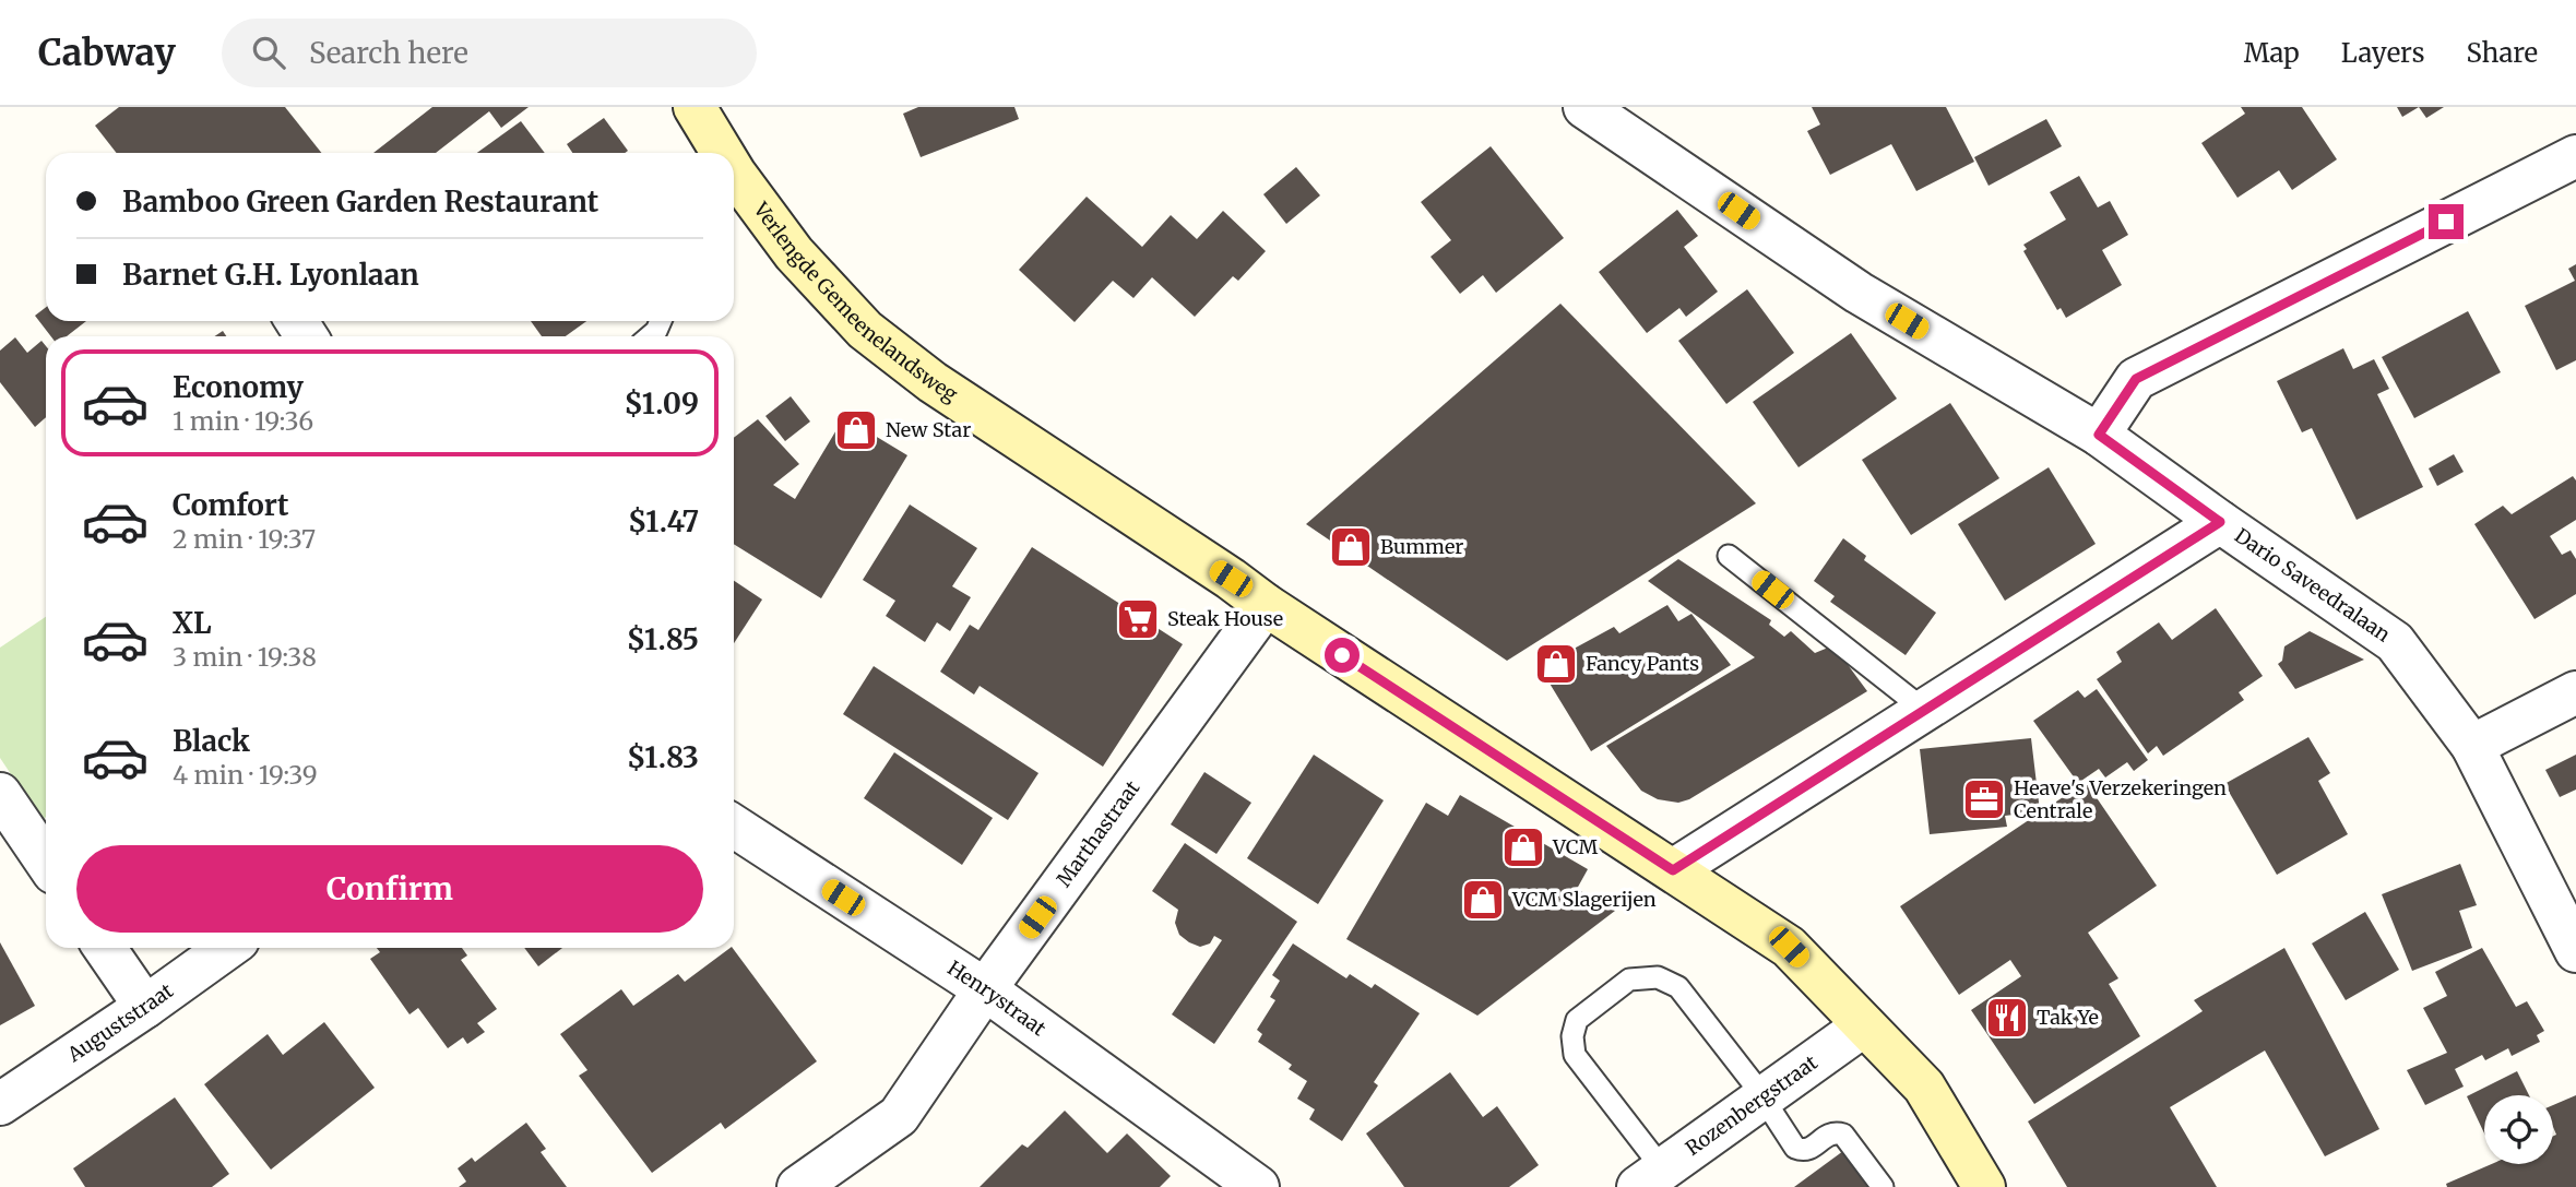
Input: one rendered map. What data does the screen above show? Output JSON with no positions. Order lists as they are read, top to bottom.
{
  "streets": {
    "street": [
      "Verlengde Gemeenelandsweg",
      "Dario Saveedralaan",
      "Marthastraat",
      "Henrystraat",
      "Auguststraat",
      "Rozenbergstraat"
    ]
  },
  "crossings": [
    ["Verlengde Gemeenelandsweg", "Marthastraat"],
    ["Verlengde Gemeenelandsweg", "Rozenbergstraat"],
    ["Marthastraat", "Henrystraat"]
  ],
  "places": {
    "shop": [
      "New Star",
      "Bummer",
      "Fancy Pants",
      "VCM",
      "VCM Slagerijen"
    ],
    "supermarket": ["Steak House"],
    "office": ["Heave's Verzekeringen Centrale"],
    "restaurant": ["Tak Ye"]
  },
  "page": {
    "header": "Cabway",
    "search": "Search here",
    "nav": ["Map", "Layers", "Share"],
    "banner": ["Bamboo Green Garden Restaurant", "Barnet G.H. Lyonlaan"],
    "list": [
      {
        "name": "Economy",
        "note": "1 min · 19:36",
        "value": "$1.09"
      },
      {
        "name": "Comfort",
        "note": "2 min · 19:37",
        "value": "$1.47"
      },
      {
        "name": "XL",
        "note": "3 min · 19:38",
        "value": "$1.85"
      },
      {
        "name": "Black",
        "note": "4 min · 19:39",
        "value": "$1.83"
      }
    ],
    "buttons": "Confirm"
  }
}
